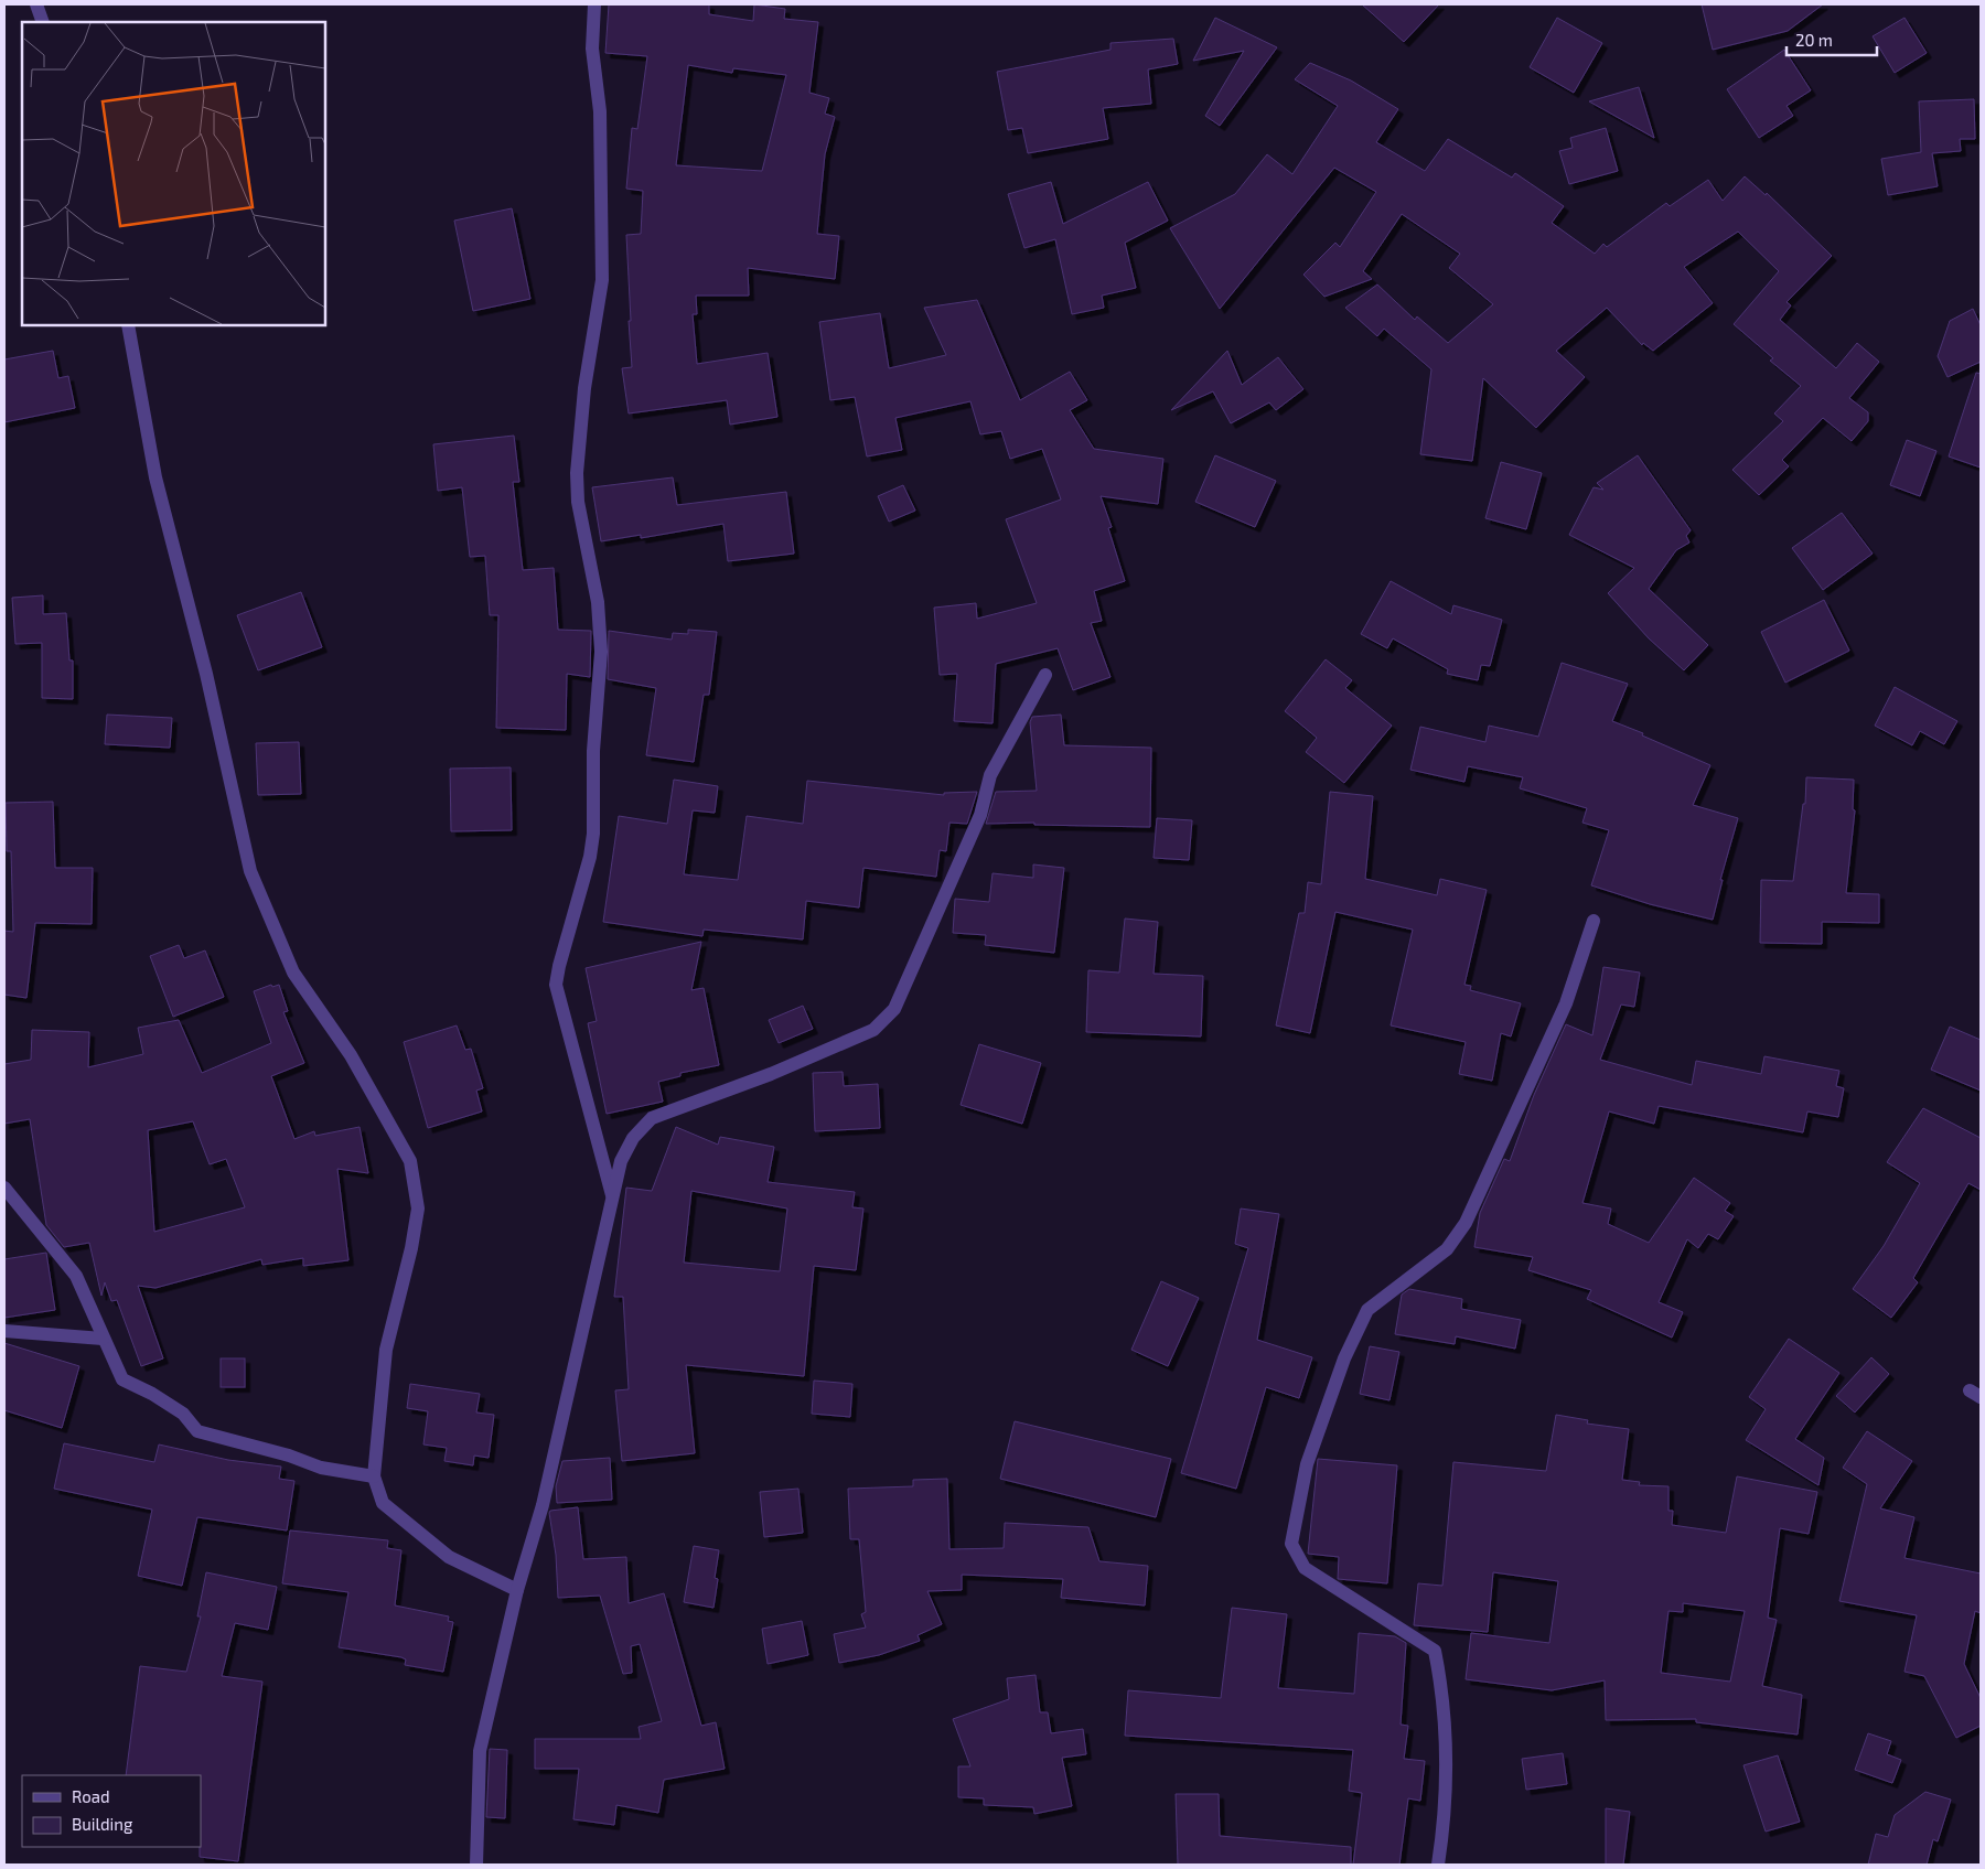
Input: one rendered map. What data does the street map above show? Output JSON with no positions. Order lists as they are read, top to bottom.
{
  "legend": ["Road", "Building"],
  "scale_bar": "20 m"
}
